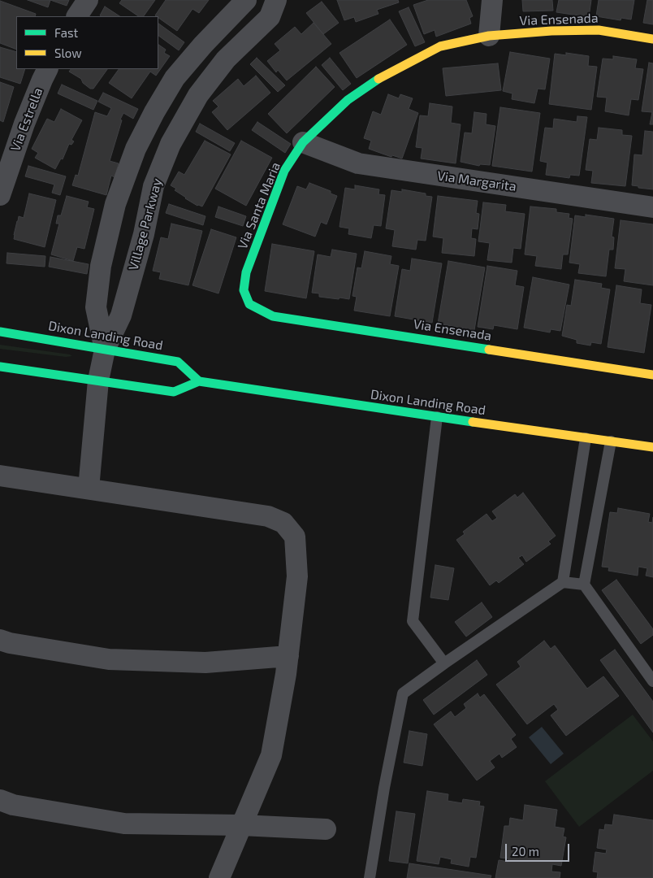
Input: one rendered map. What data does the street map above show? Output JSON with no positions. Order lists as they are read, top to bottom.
{
  "streets": {
    "street": [
      "Via Ensenada",
      "Via Estrella",
      "Via Margarita",
      "Via Santa Maria",
      "Village Parkway",
      "Dixon Landing Road"
    ]
  },
  "crossings": [
    ["Via Ensenada", "Via Santa Maria"],
    ["Via Margarita", "Via Santa Maria"],
    ["Village Parkway", "Dixon Landing Road"]
  ],
  "legend": ["Fast", "Slow"],
  "scale_bar": "20 m"
}
